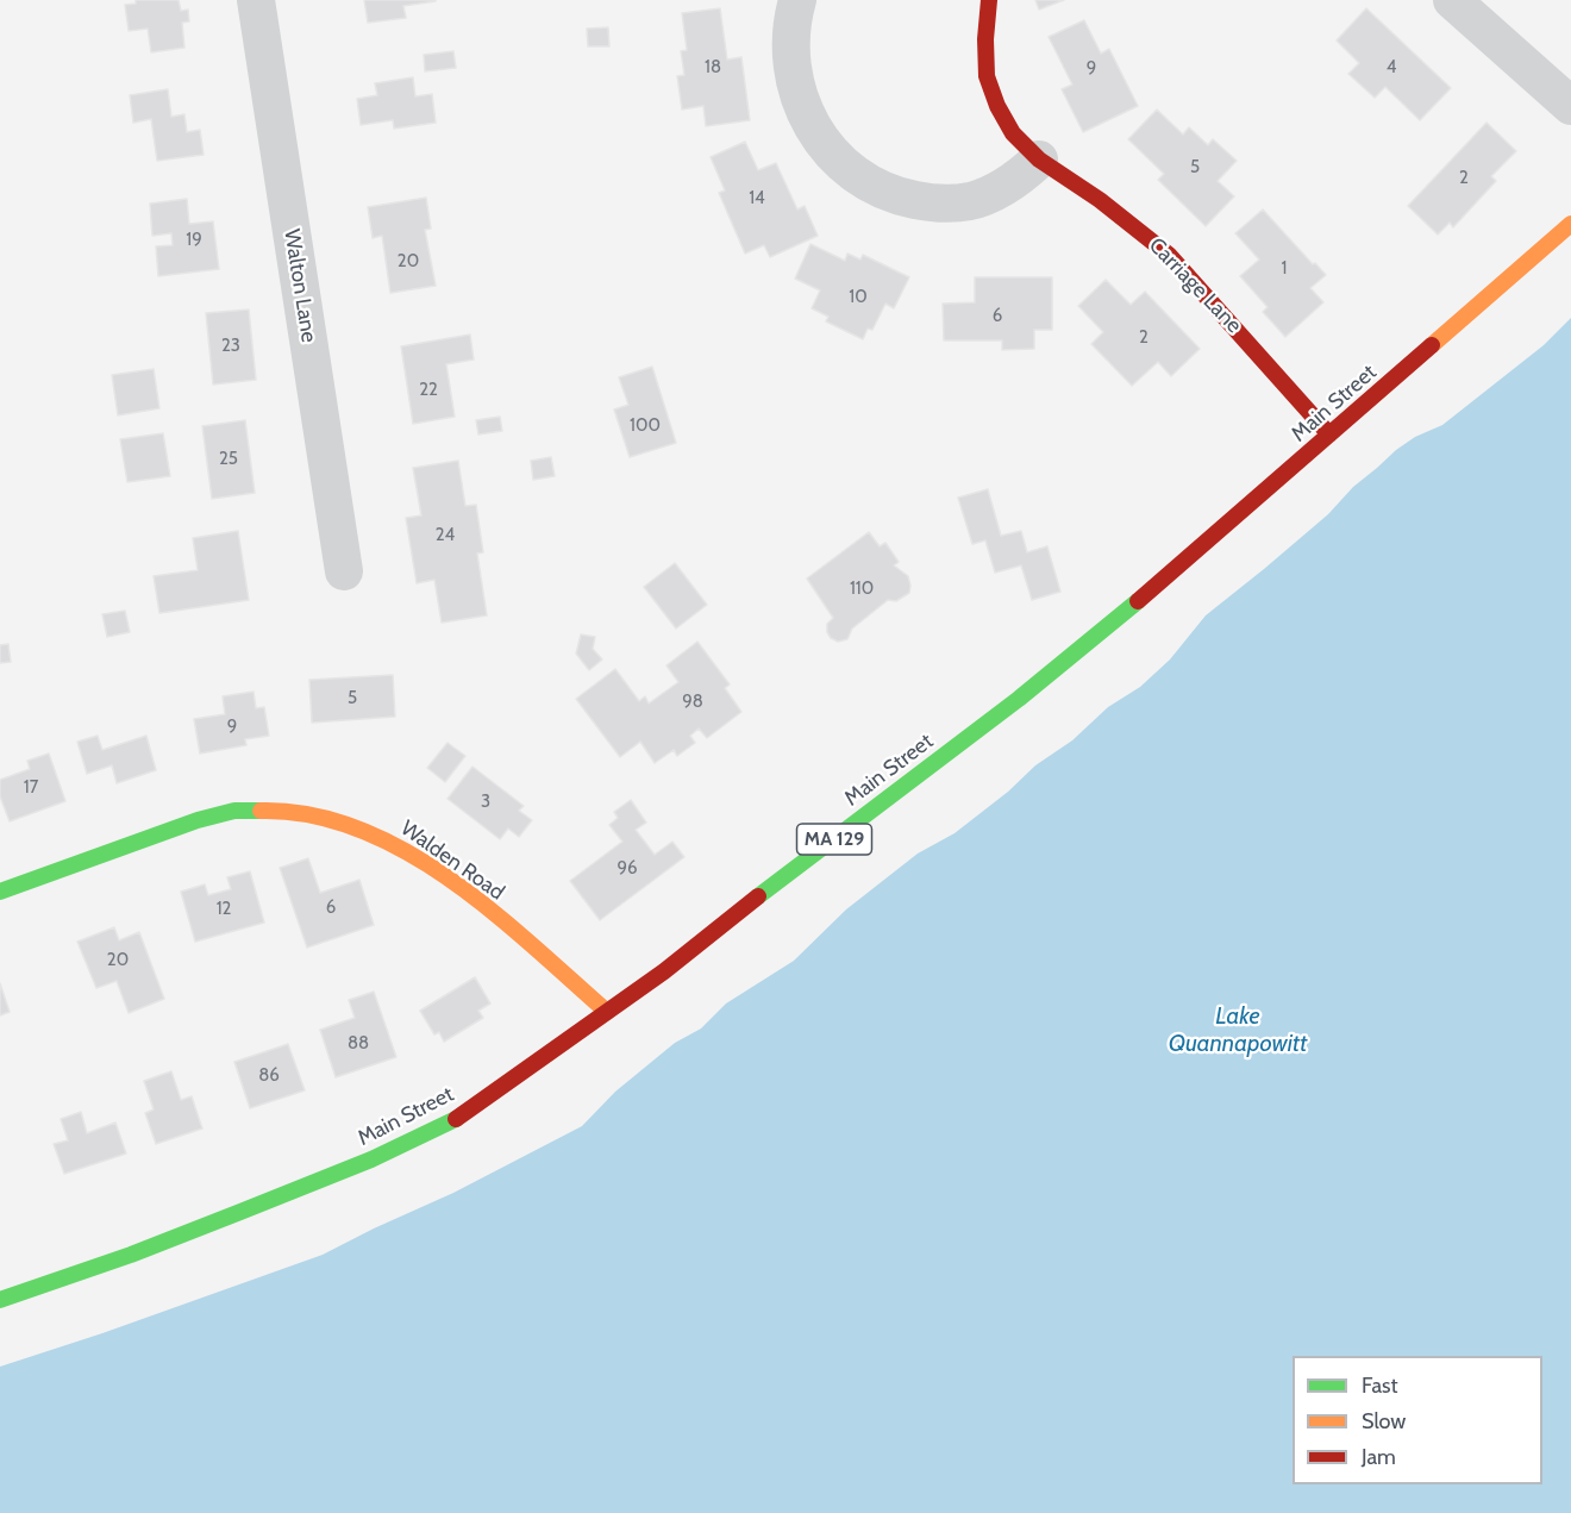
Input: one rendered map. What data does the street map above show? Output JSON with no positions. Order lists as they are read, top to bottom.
{
  "streets": {
    "main road": [
      "Carriage Lane",
      "Main Street",
      "MA 129",
      "Walden Road"
    ],
    "street": ["Walton Lane"]
  },
  "crossings": [
    ["Carriage Lane", "Main Street"],
    ["Main Street", "Walden Road"]
  ],
  "water": ["Lake Quannapowitt"],
  "house_numbers": [
    "18",
    "4",
    "9",
    "5",
    "2",
    "14",
    "19",
    "20",
    "1",
    "10",
    "6",
    "2",
    "23",
    "22",
    "100",
    "25",
    "24",
    "110",
    "5",
    "98",
    "9",
    "17",
    "3",
    "96",
    "6",
    "12",
    "20",
    "88",
    "86"
  ],
  "legend": ["Fast", "Slow", "Jam"]
}
